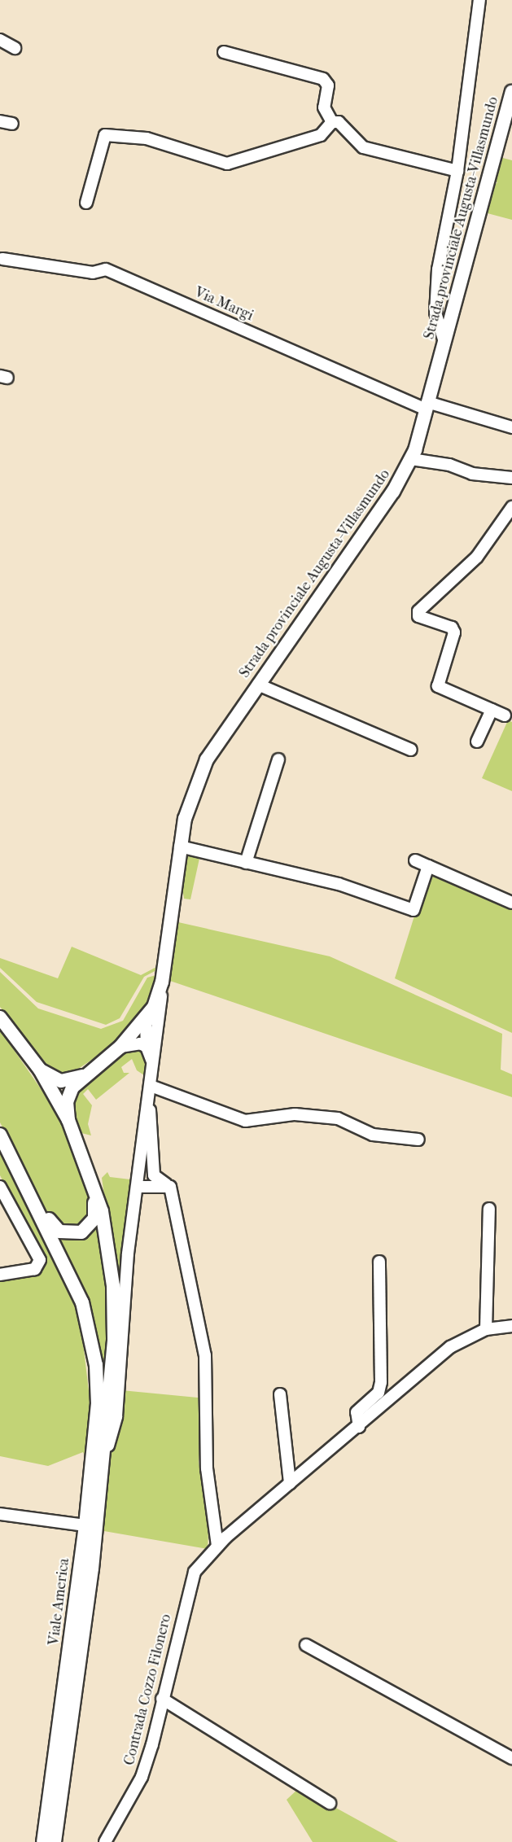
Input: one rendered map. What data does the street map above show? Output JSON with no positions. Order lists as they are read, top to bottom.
{
  "streets": {
    "main road": ["Strada provinciale Augusta-Villasmundo", "Viale America"],
    "street": ["Via Margi", "Contrada Cozzo Filonero"]
  },
  "crossings": [
    ["Strada provinciale Augusta-Villasmundo", "Via Margi"]
  ]
}
